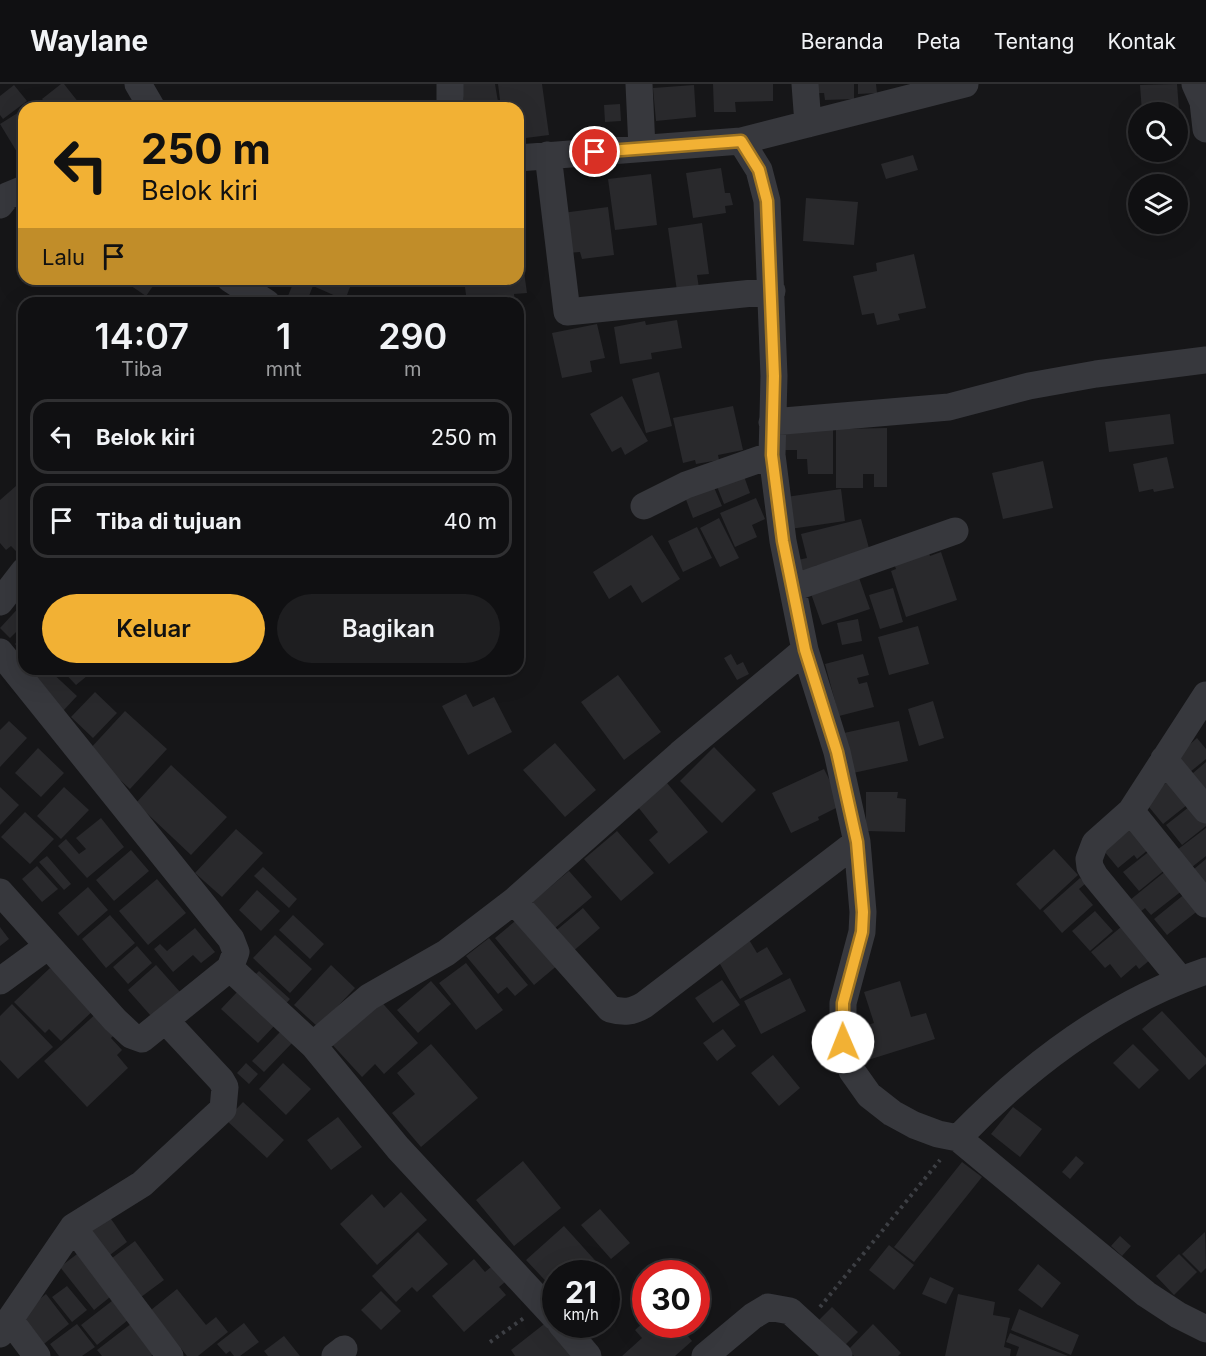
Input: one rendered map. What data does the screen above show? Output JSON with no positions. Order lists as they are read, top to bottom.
{
  "page": {
    "header": "Waylane",
    "nav": [
      "Beranda",
      "Peta",
      "Tentang",
      "Kontak"
    ],
    "turn": ["250 m", "Belok kiri"],
    "then": "Lalu",
    "eta": [
      "14:07",
      "Tiba",
      "1",
      "mnt",
      "290",
      "m"
    ],
    "list": [
      {
        "name": "Belok kiri",
        "value": "250 m"
      },
      {
        "name": "Tiba di tujuan",
        "value": "40 m"
      }
    ],
    "buttons": ["Keluar", "Bagikan"],
    "speed": "21 km/h",
    "limit": "30"
  }
}
